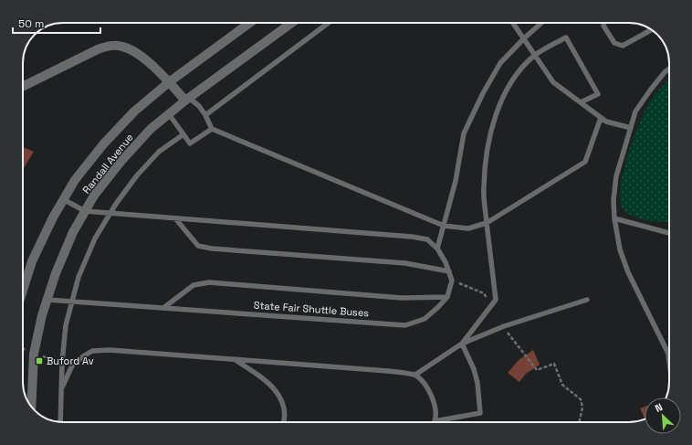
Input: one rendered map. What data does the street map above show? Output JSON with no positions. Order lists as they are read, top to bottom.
{
  "streets": {
    "street": ["Randall Avenue"],
    "lane": ["State Fair Shuttle Buses"]
  },
  "crossings": [
    ["Randall Avenue", "State Fair Shuttle Buses"]
  ],
  "places": {
    "transit": ["Buford Av"]
  },
  "scale_bar": "50 m",
  "north": "top left"
}
